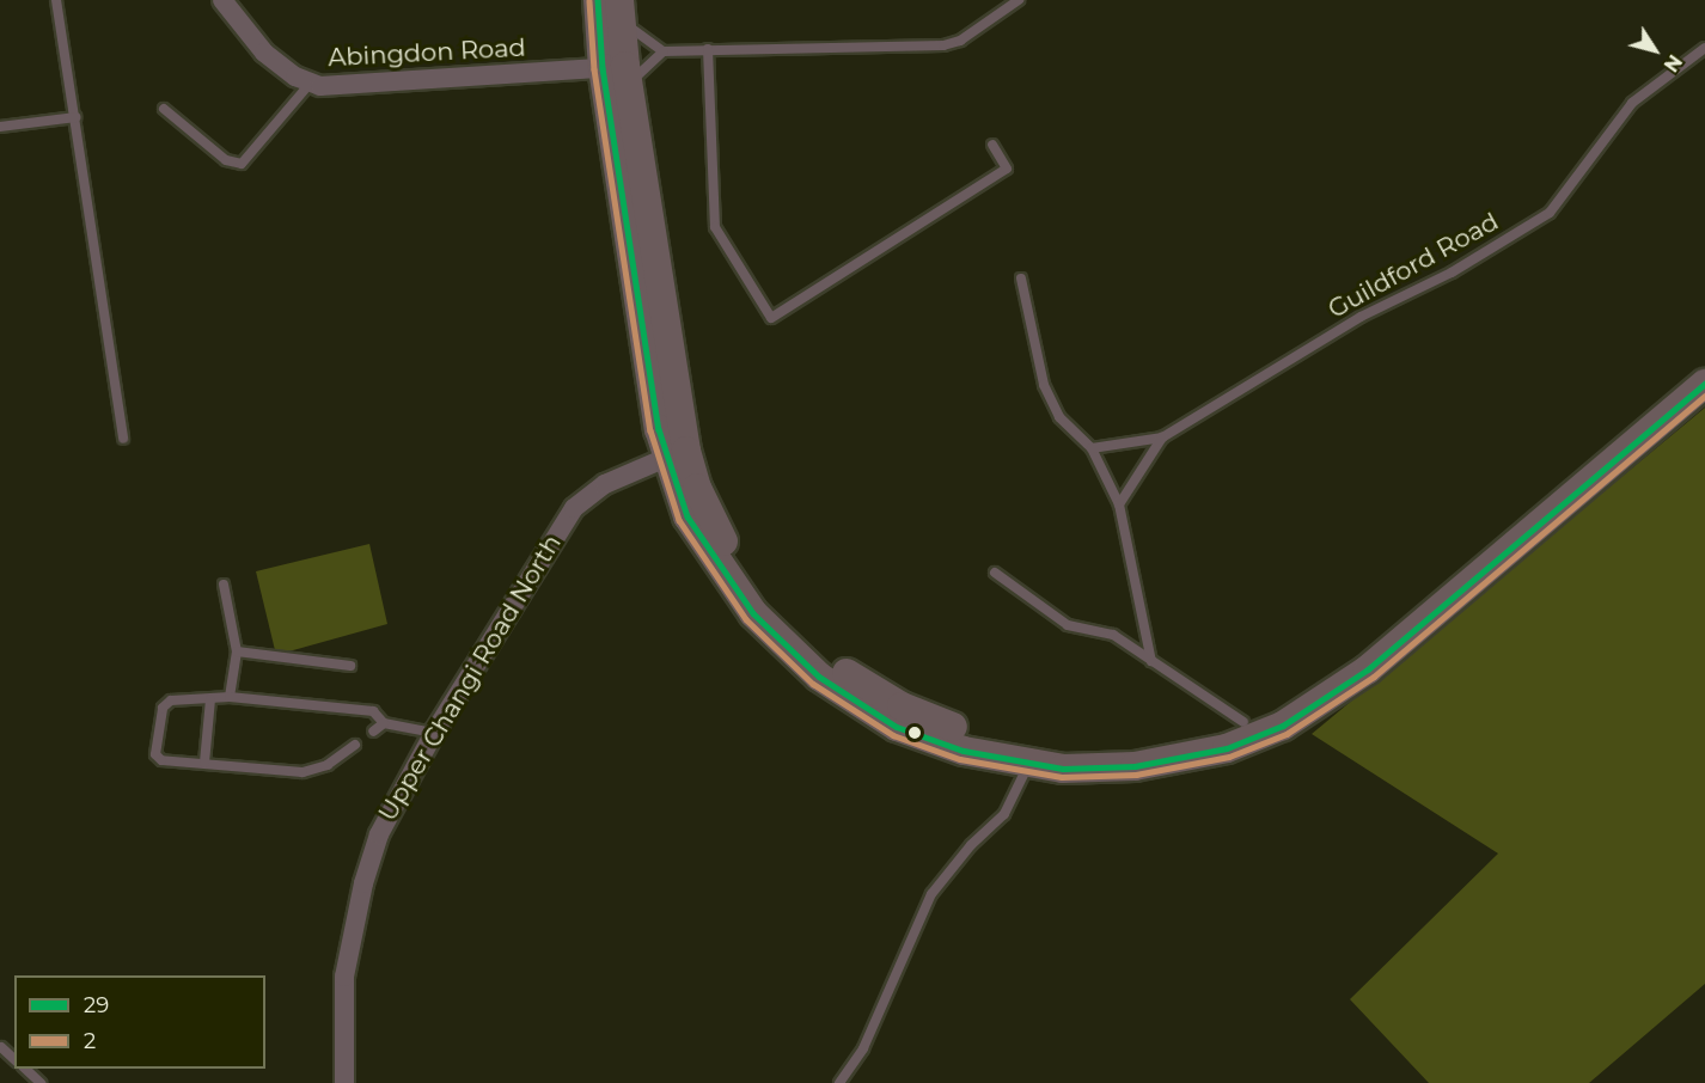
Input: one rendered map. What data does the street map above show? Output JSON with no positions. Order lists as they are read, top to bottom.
{
  "streets": {
    "street": ["Abingdon Road", "Upper Changi Road North"],
    "lane": ["Guildford Road"]
  },
  "lines": ["transit line 29", "transit line 2"],
  "legend": ["29", "2"],
  "north": "bottom right"
}
